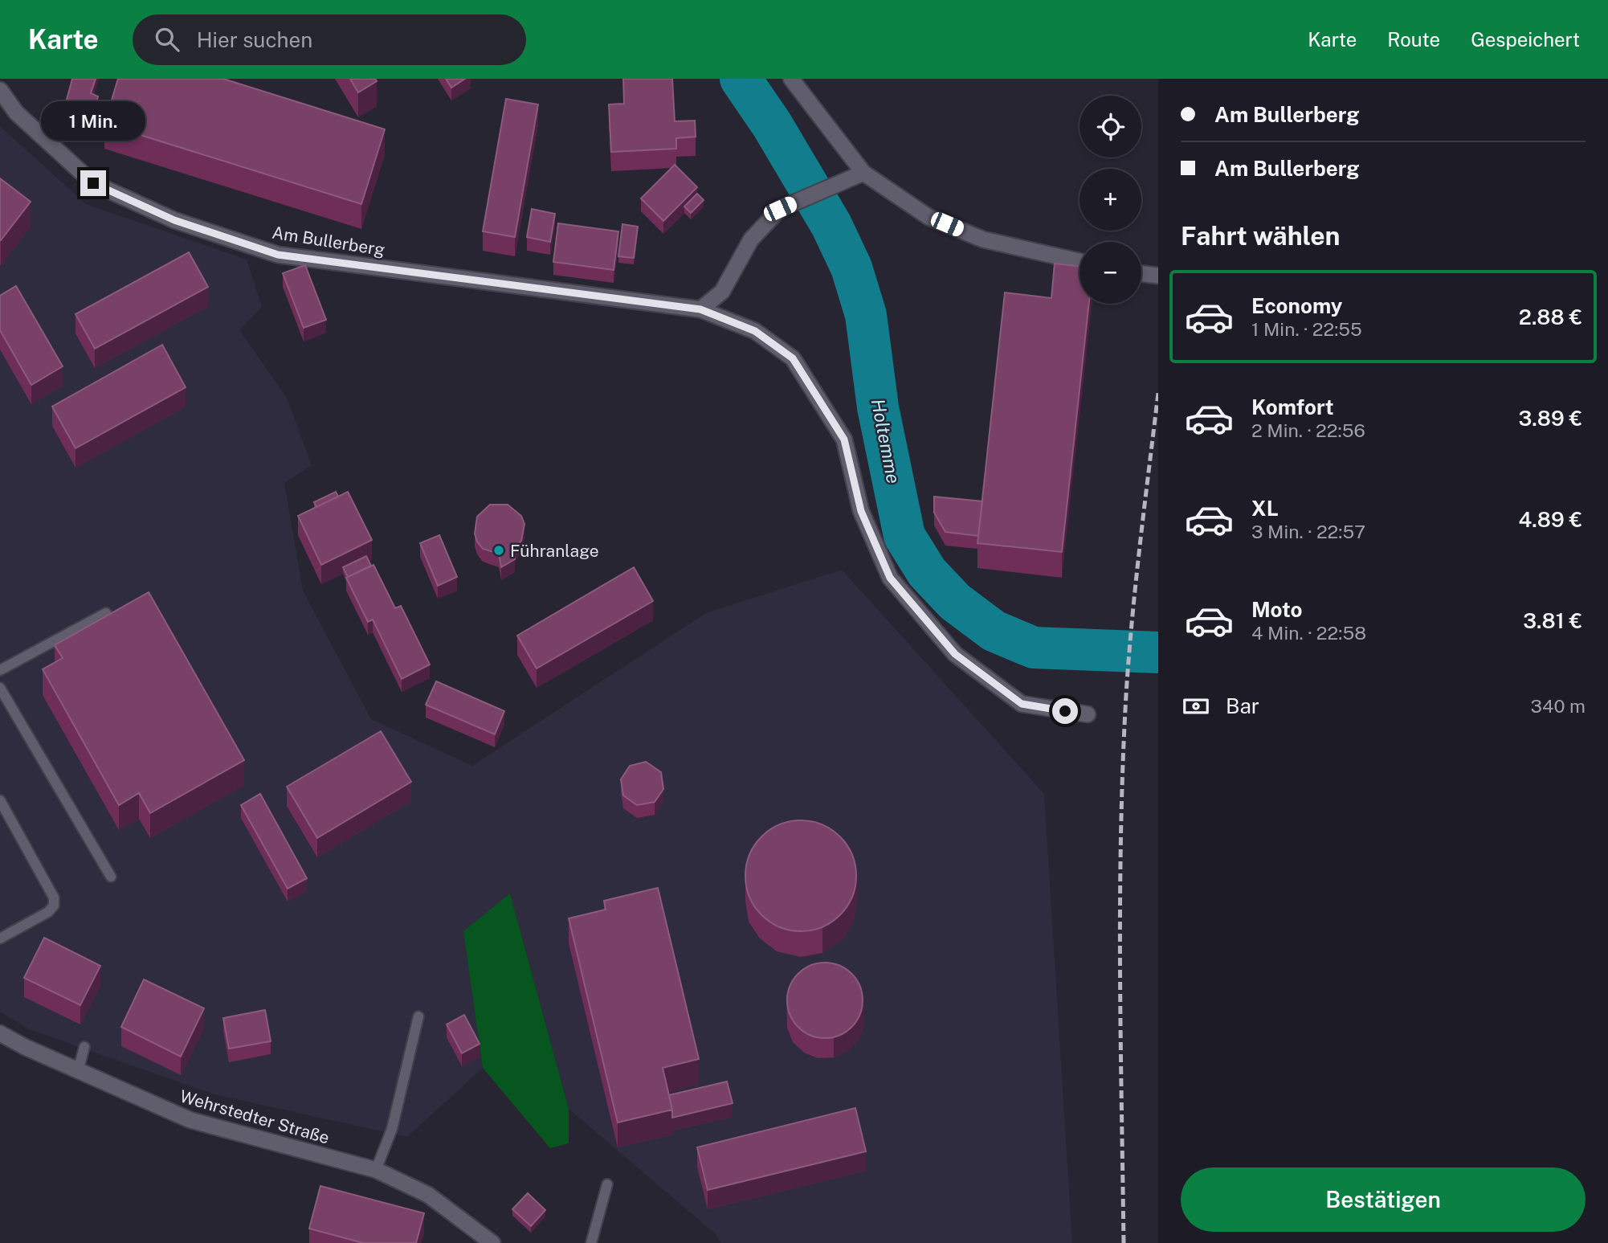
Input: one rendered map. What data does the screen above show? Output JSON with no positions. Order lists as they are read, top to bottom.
{
  "streets": {
    "street": ["Am Bullerberg", "Wehrstedter Straße"]
  },
  "water": ["Holtemme"],
  "places": ["Führanlage"],
  "page": {
    "header": "Karte",
    "search": "Hier suchen",
    "nav": ["Karte", "Route", "Gespeichert"],
    "banner": ["Am Bullerberg", "Am Bullerberg"],
    "map_buttons": ["+", "−"],
    "bubble": "1 Min.",
    "heading": "Fahrt wählen",
    "list": [
      {
        "name": "Economy",
        "note": "1 Min. · 22:55",
        "value": "2.88 €"
      },
      {
        "name": "Komfort",
        "note": "2 Min. · 22:56",
        "value": "3.89 €"
      },
      {
        "name": "XL",
        "note": "3 Min. · 22:57",
        "value": "4.89 €"
      },
      {
        "name": "Moto",
        "note": "4 Min. · 22:58",
        "value": "3.81 €"
      }
    ],
    "pay": ["Bar", "340 m"],
    "buttons": "Bestätigen"
  }
}
